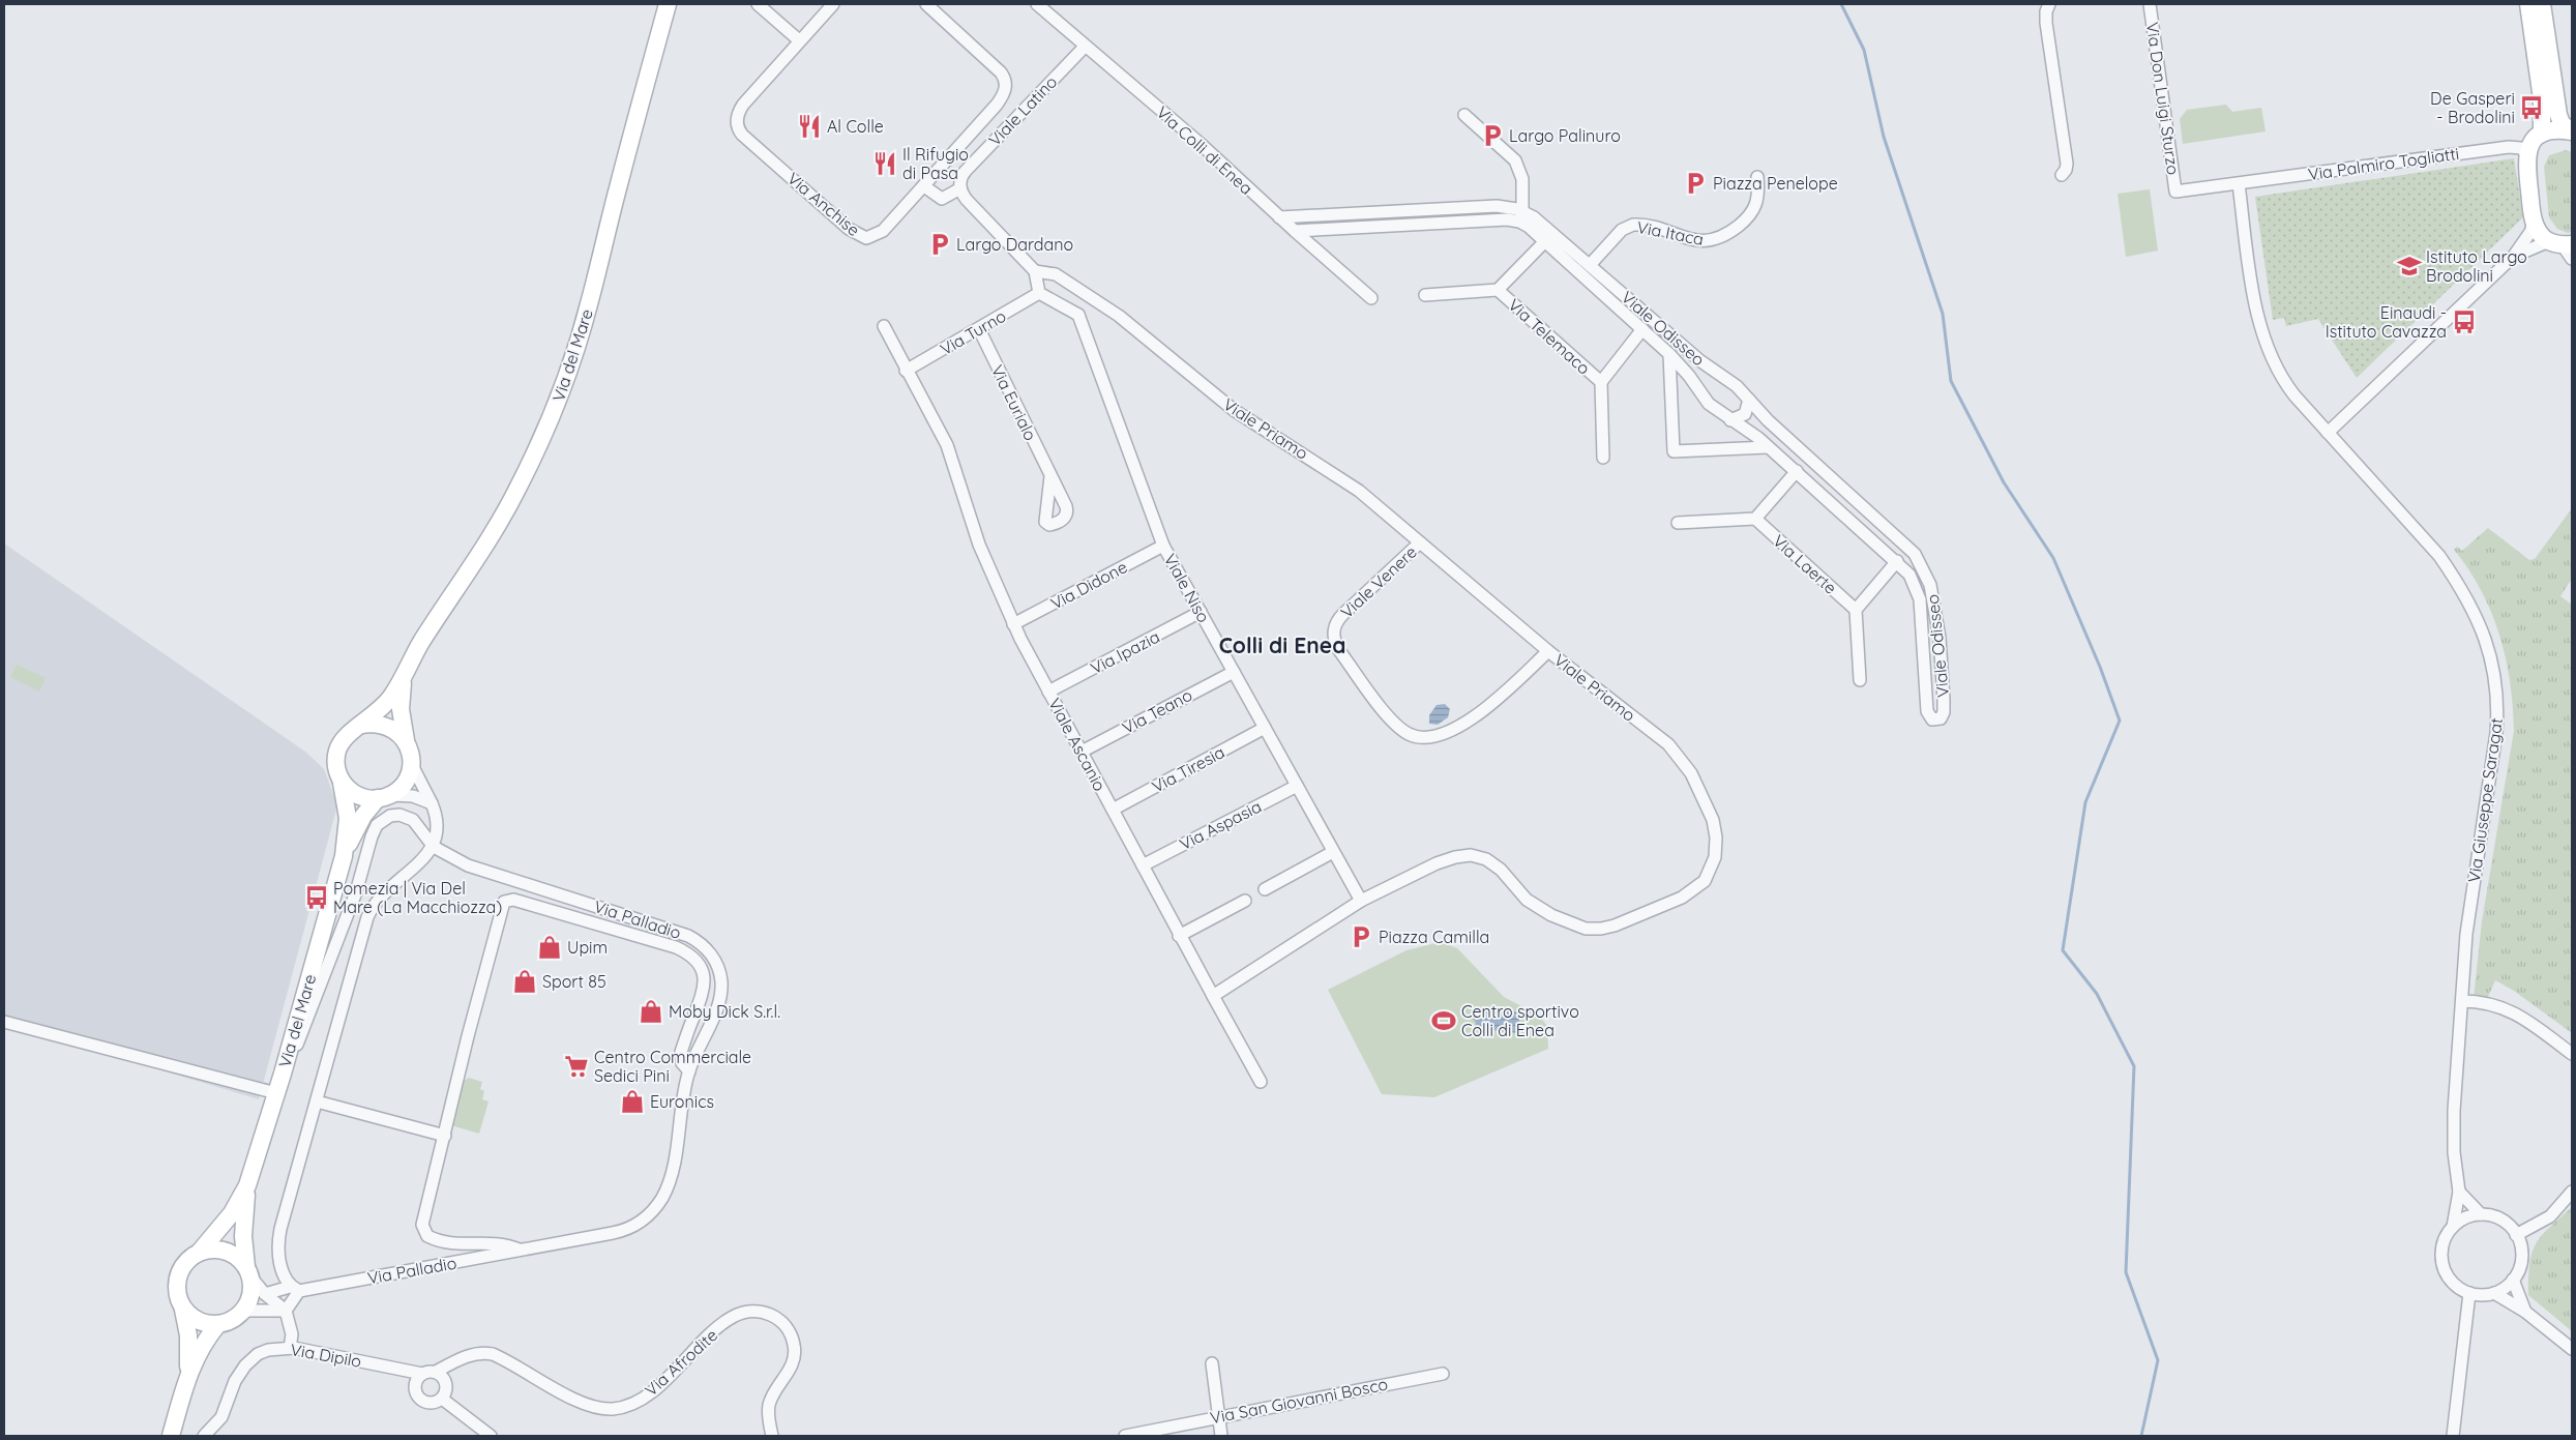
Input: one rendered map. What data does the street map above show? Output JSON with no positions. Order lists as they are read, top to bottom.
{
  "streets": {
    "main road": ["Via del Mare"],
    "street": [
      "Via Don Luigi Sturzo",
      "Viale Latino",
      "Via Colli di Enea",
      "Via Palmiro Togliatti",
      "Via Anchise",
      "Via Itaca",
      "Viale Odisseo",
      "Via Turno",
      "Via Telemaco",
      "Via Eurialo",
      "Viale Priamo",
      "Via Laerte",
      "Viale Venere",
      "Via Didone",
      "Viale Niso",
      "Via Ipazia",
      "Via Teano",
      "Viale Ascanio",
      "Via Tiresia",
      "Via Giuseppe Saragat",
      "Via Aspasia",
      "Via Palladio",
      "Via Dipilo",
      "Via Afrodite",
      "Via San Giovanni Bosco"
    ]
  },
  "crossings": [
    ["Via Don Luigi Sturzo", "Via Palmiro Togliatti"],
    ["Viale Latino", "Via Colli di Enea"],
    ["Via Colli di Enea", "Viale Odisseo"],
    ["Via Palmiro Togliatti", "Via Giuseppe Saragat"],
    ["Via Itaca", "Viale Odisseo"],
    ["Viale Odisseo", "Via Telemaco"],
    ["Via Turno", "Via Eurialo"],
    ["Via Turno", "Viale Ascanio"],
    ["Via del Mare", "Via Palladio"],
    ["Viale Priamo", "Viale Venere"],
    ["Viale Priamo", "Viale Niso"],
    ["Via Didone", "Viale Niso"],
    ["Via Didone", "Viale Ascanio"],
    ["Viale Niso", "Via Ipazia"],
    ["Viale Niso", "Via Teano"],
    ["Viale Niso", "Via Tiresia"],
    ["Viale Niso", "Via Aspasia"],
    ["Via Ipazia", "Viale Ascanio"],
    ["Via Teano", "Viale Ascanio"],
    ["Viale Ascanio", "Via Tiresia"],
    ["Viale Ascanio", "Via Aspasia"],
    ["Via Dipilo", "Via Afrodite"]
  ],
  "districts": ["Colli di Enea"],
  "places": {
    "bus stop": ["De Gasperi - Brodolini", "Einaudi - Istituto Cavazza", "Pomezia | Via Del Mare (La Macchiozza)"],
    "restaurant": ["Al Colle", "Il Rifugio di Pasa"],
    "parking": [
      "Largo Palinuro",
      "Piazza Penelope",
      "Largo Dardano",
      "Piazza Camilla"
    ],
    "school or university": ["Istituto Largo Brodolini"],
    "shop": [
      "Upim",
      "Sport 85",
      "Moby Dick S.r.l.",
      "Euronics"
    ],
    "sports": ["Centro sportivo Colli di Enea"],
    "supermarket": ["Centro Commerciale Sedici Pini"]
  }
}
